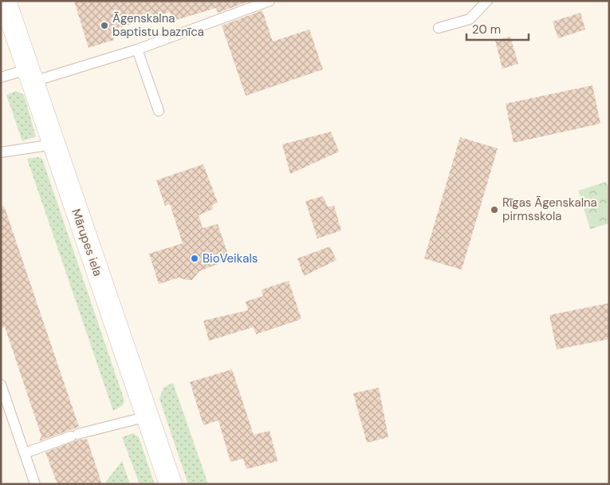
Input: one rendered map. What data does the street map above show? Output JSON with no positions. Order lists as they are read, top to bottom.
{
  "streets": {
    "street": ["Mārupes iela"]
  },
  "places": ["Āgenskalna baptistu baznīca", "Rīgas Āgenskalna pirmsskola", "BioVeikals"],
  "scale_bar": "20 m"
}
